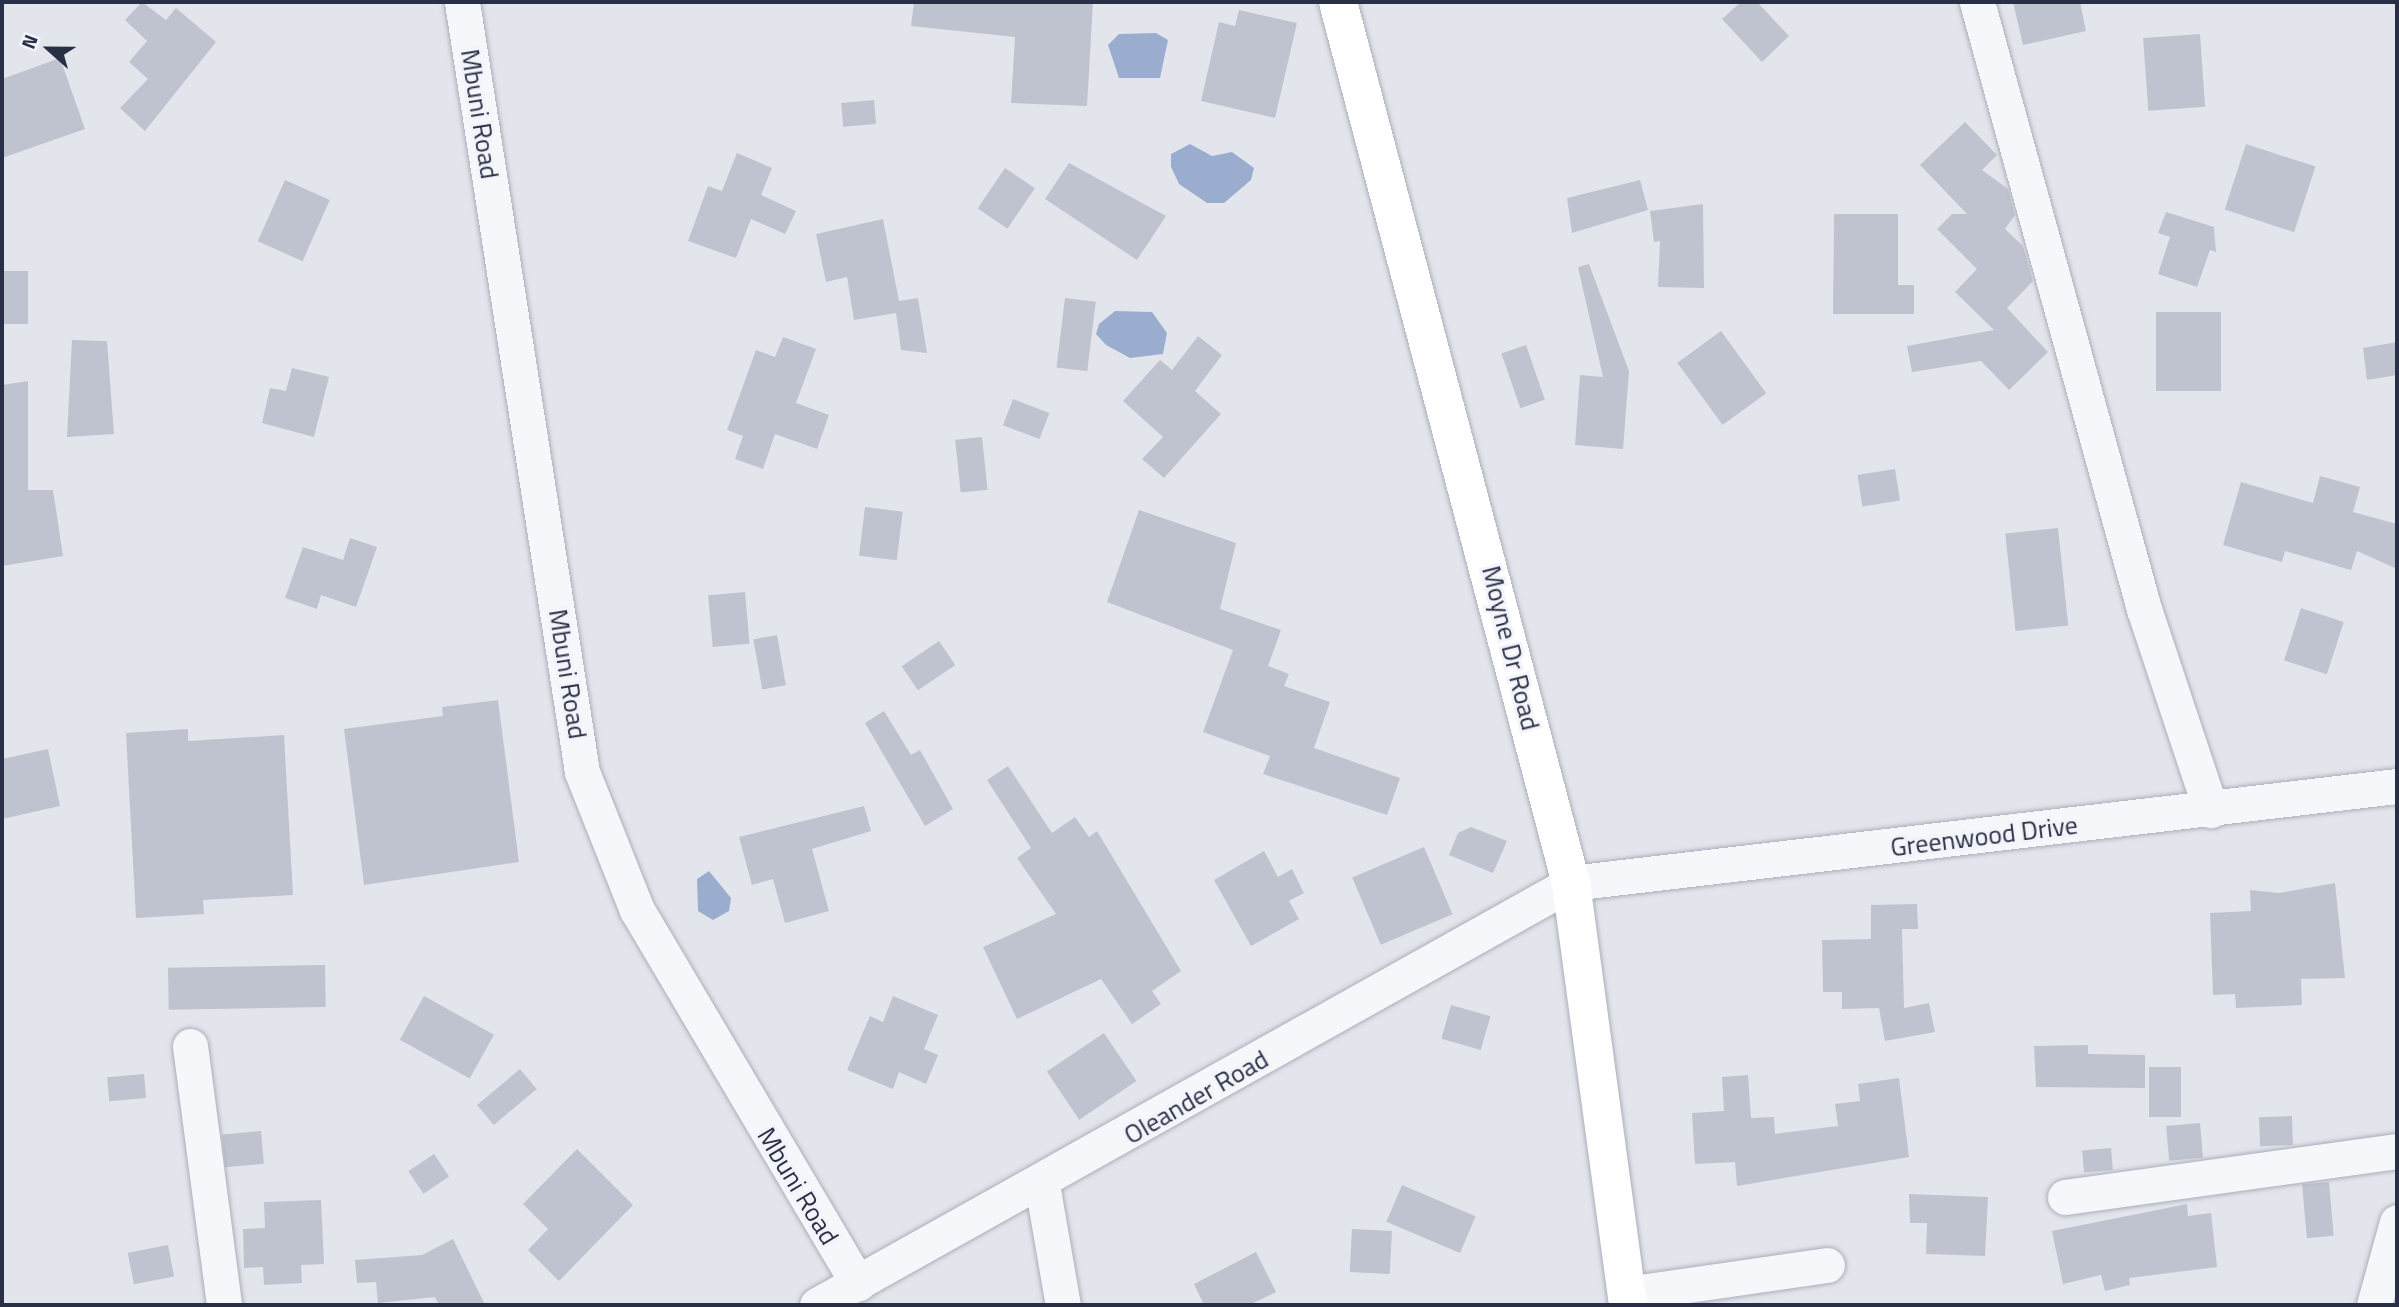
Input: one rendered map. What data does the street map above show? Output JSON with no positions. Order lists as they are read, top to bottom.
{
  "streets": {
    "main road": ["Moyne Dr Road"],
    "street": ["Mbuni Road", "Greenwood Drive", "Oleander Road"]
  },
  "crossings": [
    ["Mbuni Road", "Oleander Road"],
    ["Moyne Dr Road", "Greenwood Drive"],
    ["Moyne Dr Road", "Oleander Road"],
    ["Greenwood Drive", "Oleander Road"]
  ],
  "north": "left"
}
